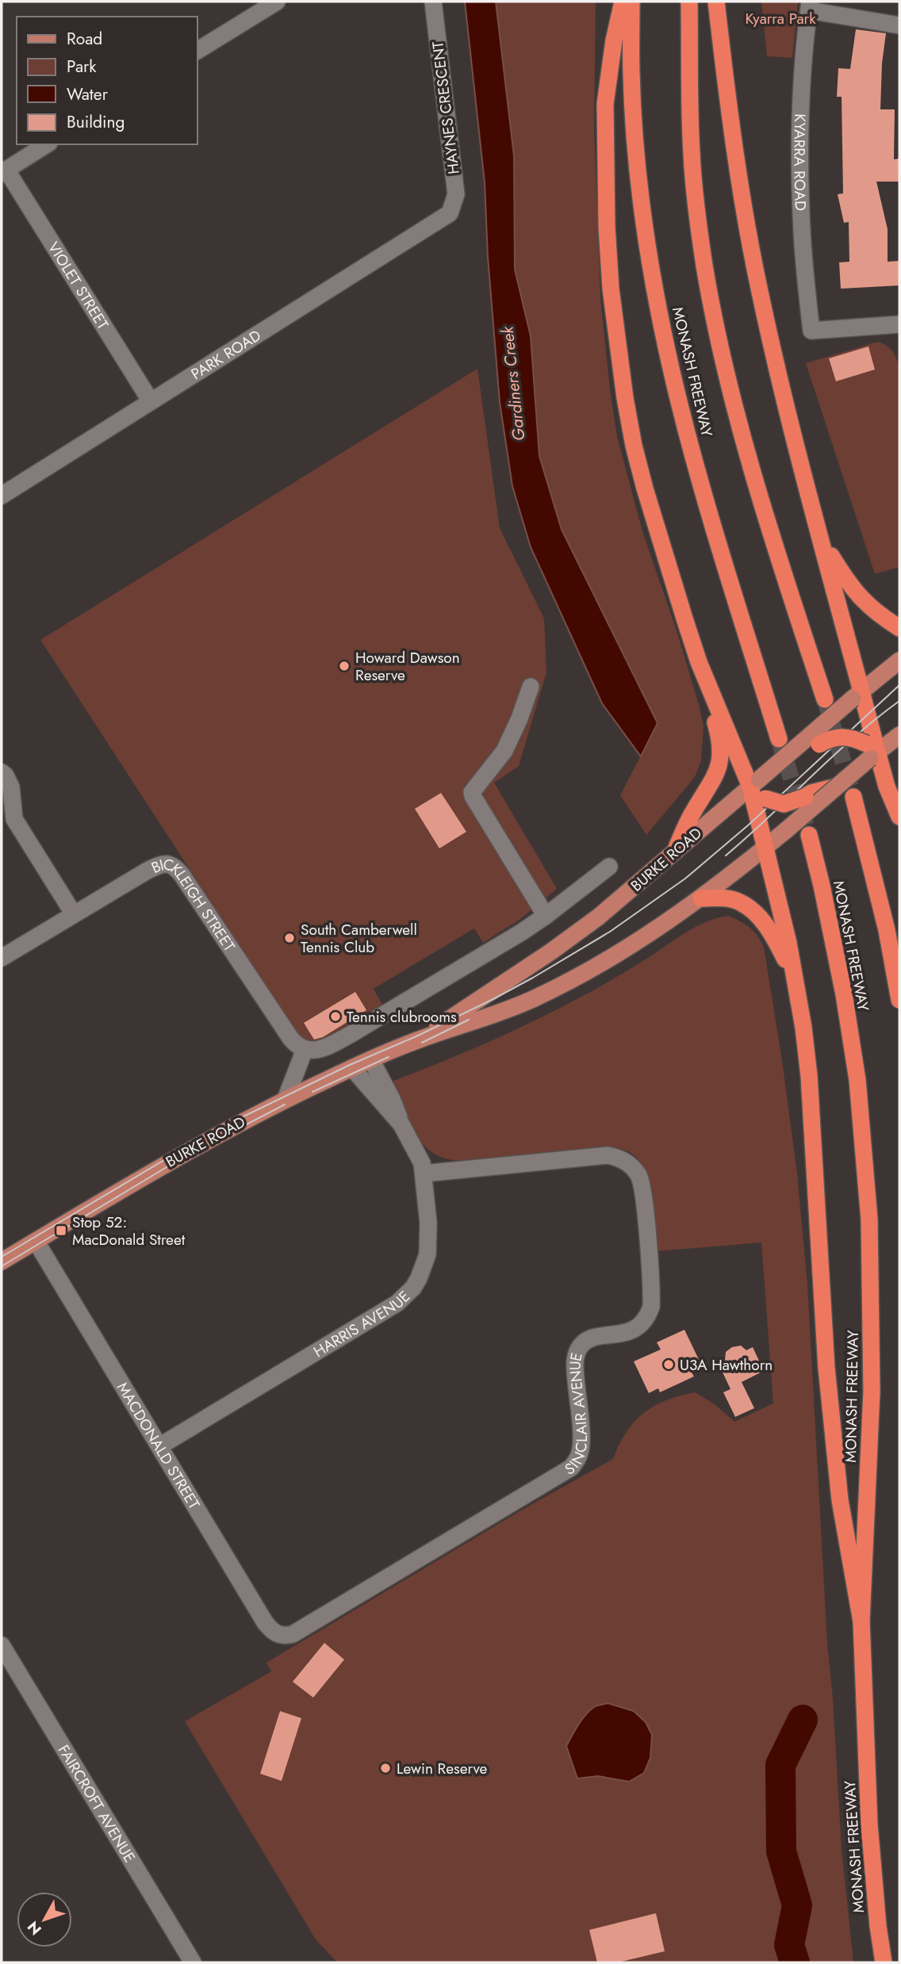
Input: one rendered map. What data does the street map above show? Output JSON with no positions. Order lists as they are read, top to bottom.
{
  "streets": {
    "highway": ["MONASH FREEWAY"],
    "main road": ["BURKE ROAD"],
    "street": [
      "HAYNES CRESCENT",
      "KYARRA ROAD",
      "VIOLET STREET",
      "PARK ROAD",
      "BICKLEIGH STREET",
      "HARRIS AVENUE",
      "SINCLAIR AVENUE",
      "MACDONALD STREET",
      "FAIRCROFT AVENUE"
    ]
  },
  "crossings": [
    ["HAYNES CRESCENT", "PARK ROAD"],
    ["VIOLET STREET", "PARK ROAD"],
    ["BURKE ROAD", "HARRIS AVENUE"],
    ["BURKE ROAD", "MACDONALD STREET"],
    ["HARRIS AVENUE", "SINCLAIR AVENUE"],
    ["HARRIS AVENUE", "MACDONALD STREET"],
    ["SINCLAIR AVENUE", "MACDONALD STREET"]
  ],
  "water": ["Gardiners Creek"],
  "parks": ["Kyarra Park"],
  "places": {
    "other": [
      "Howard Dawson Reserve",
      "South Camberwell Tennis Club",
      "Tennis clubrooms",
      "U3A Hawthorn",
      "Lewin Reserve"
    ],
    "transit": ["Stop 52: MacDonald Street"]
  },
  "legend": [
    "Road",
    "Park",
    "Water",
    "Building"
  ],
  "north": "bottom left"
}
